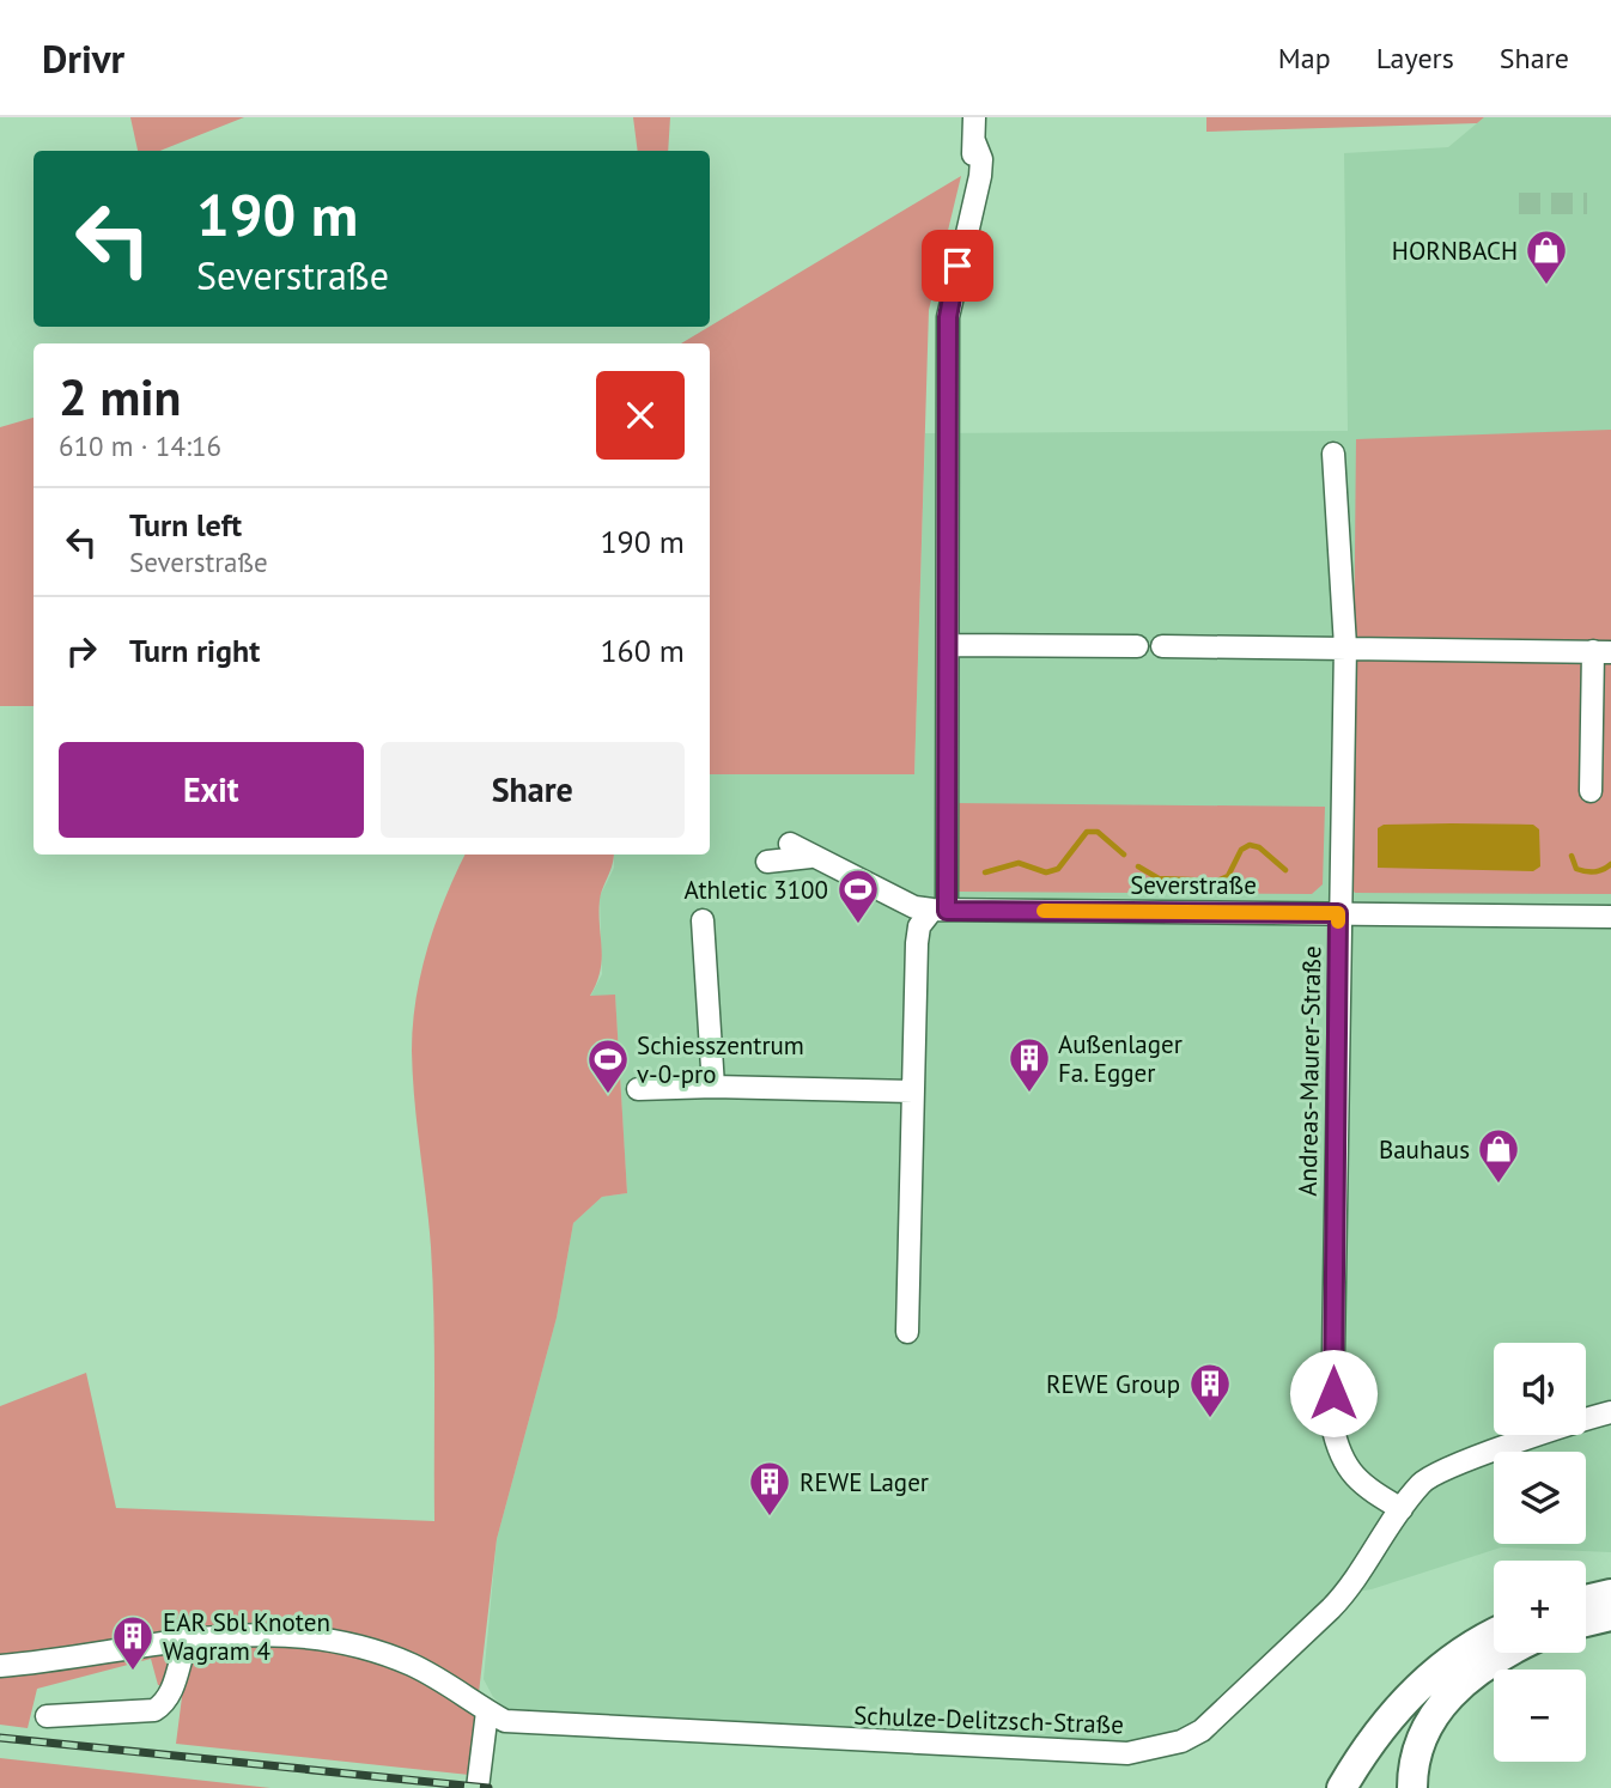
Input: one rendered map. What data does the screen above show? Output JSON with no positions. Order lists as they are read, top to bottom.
{
  "streets": {
    "street": ["Severstraße", "Andreas-Maurer-Straße", "Schulze-Delitzsch-Straße"]
  },
  "crossings": [
    ["Severstraße", "Andreas-Maurer-Straße"],
    ["Andreas-Maurer-Straße", "Schulze-Delitzsch-Straße"]
  ],
  "places": {
    "shop": ["HORNBACH", "Bauhaus"],
    "sports": ["Athletic 3100", "Schiesszentrum v-0-pro"],
    "building": [
      "Außenlager Fa. Egger",
      "REWE Group",
      "REWE Lager",
      "EAR Sbl Knoten Wagram 4"
    ]
  },
  "page": {
    "header": "Drivr",
    "nav": ["Map", "Layers", "Share"],
    "turn": ["190 m", "Severstraße"],
    "heading": ["2 min", "610 m · 14:16"],
    "list": [
      {
        "name": "Turn left",
        "note": "Severstraße",
        "value": "190 m"
      },
      {
        "name": "Turn right",
        "value": "160 m"
      }
    ],
    "buttons": ["Exit", "Share"],
    "map_buttons": ["+", "−"]
  }
}
